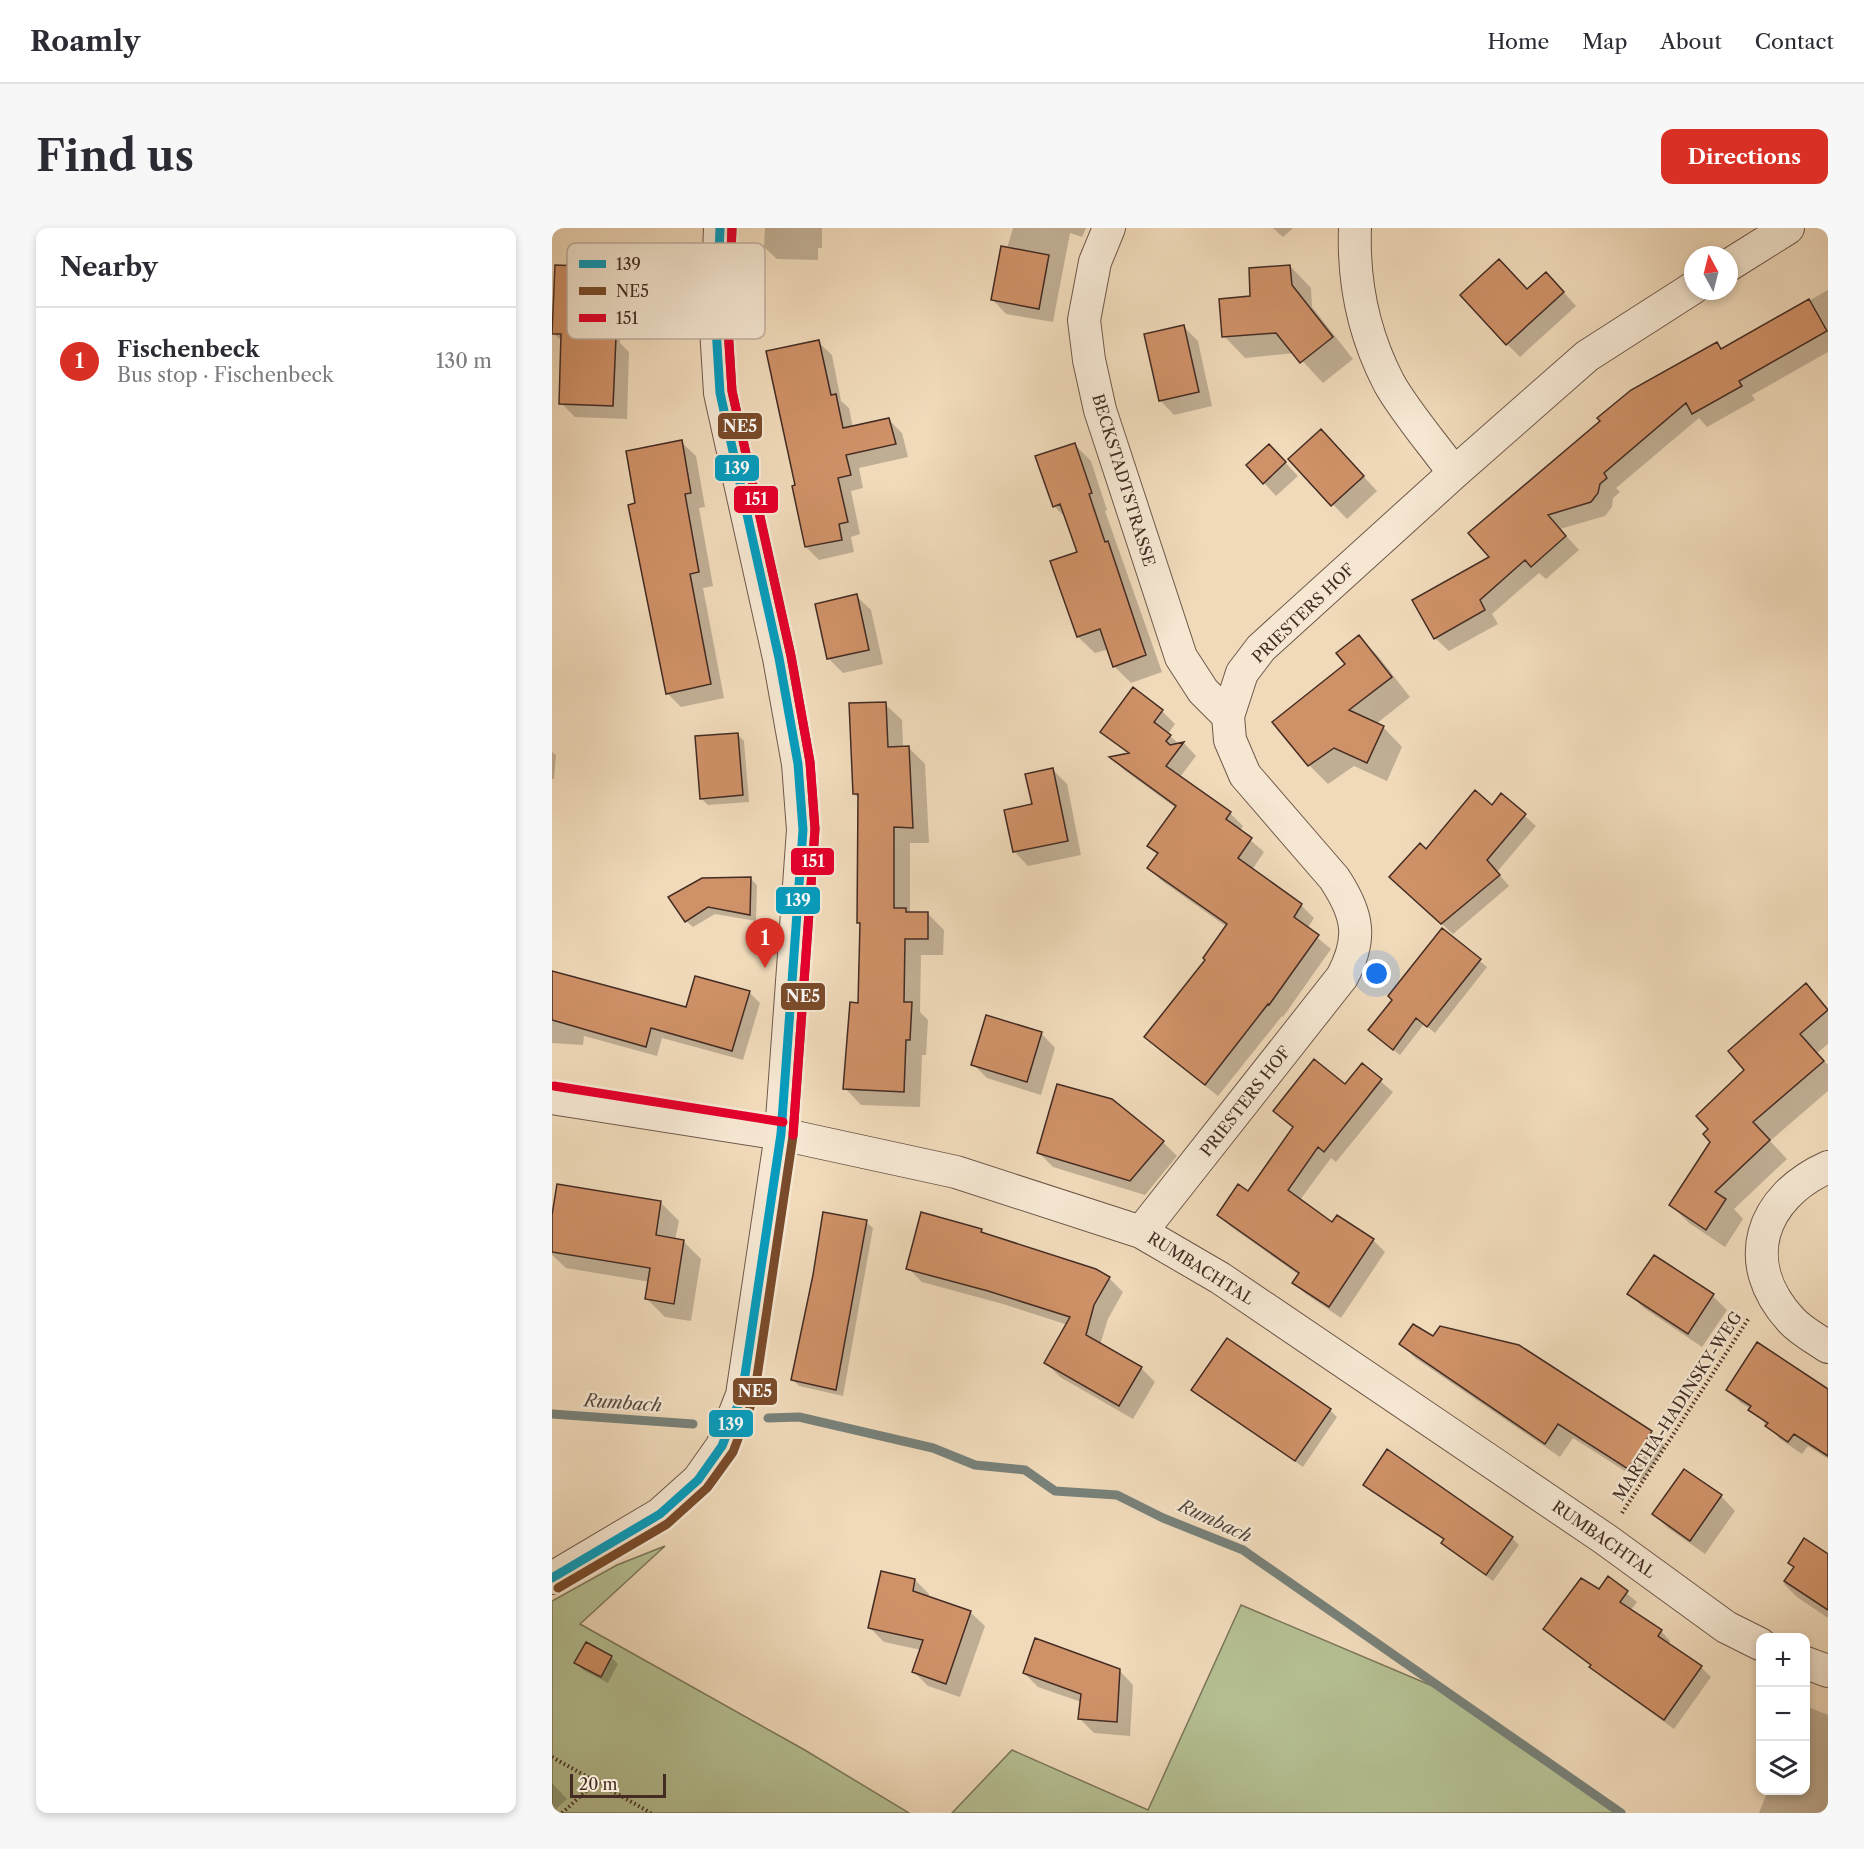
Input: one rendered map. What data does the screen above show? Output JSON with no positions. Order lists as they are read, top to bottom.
{
  "streets": {
    "street": ["BECKSTADTSTRASSE", "PRIESTERS HOF", "RUMBACHTAL"],
    "path": ["MARTHA-HADINSKY-WEG"]
  },
  "crossings": [
    ["BECKSTADTSTRASSE", "PRIESTERS HOF"],
    ["PRIESTERS HOF", "RUMBACHTAL"],
    ["RUMBACHTAL", "MARTHA-HADINSKY-WEG"]
  ],
  "water": ["Rumbach"],
  "lines": ["transit line 139", "transit line NE5", "transit line 151"],
  "legend": ["139", "NE5", "151"],
  "scale_bar": "20 m",
  "north": "top",
  "page": {
    "header": "Roamly",
    "nav": [
      "Home",
      "Map",
      "About",
      "Contact"
    ],
    "buttons": "Directions",
    "title": "Find us",
    "heading": "Nearby",
    "list": [
      {
        "mark": "1",
        "name": "Fischenbeck",
        "note": "Bus stop · Fischenbeck",
        "value": "130 m"
      }
    ],
    "pins": "1",
    "map_buttons": ["+", "−"],
    "scale": "20 m"
  }
}
